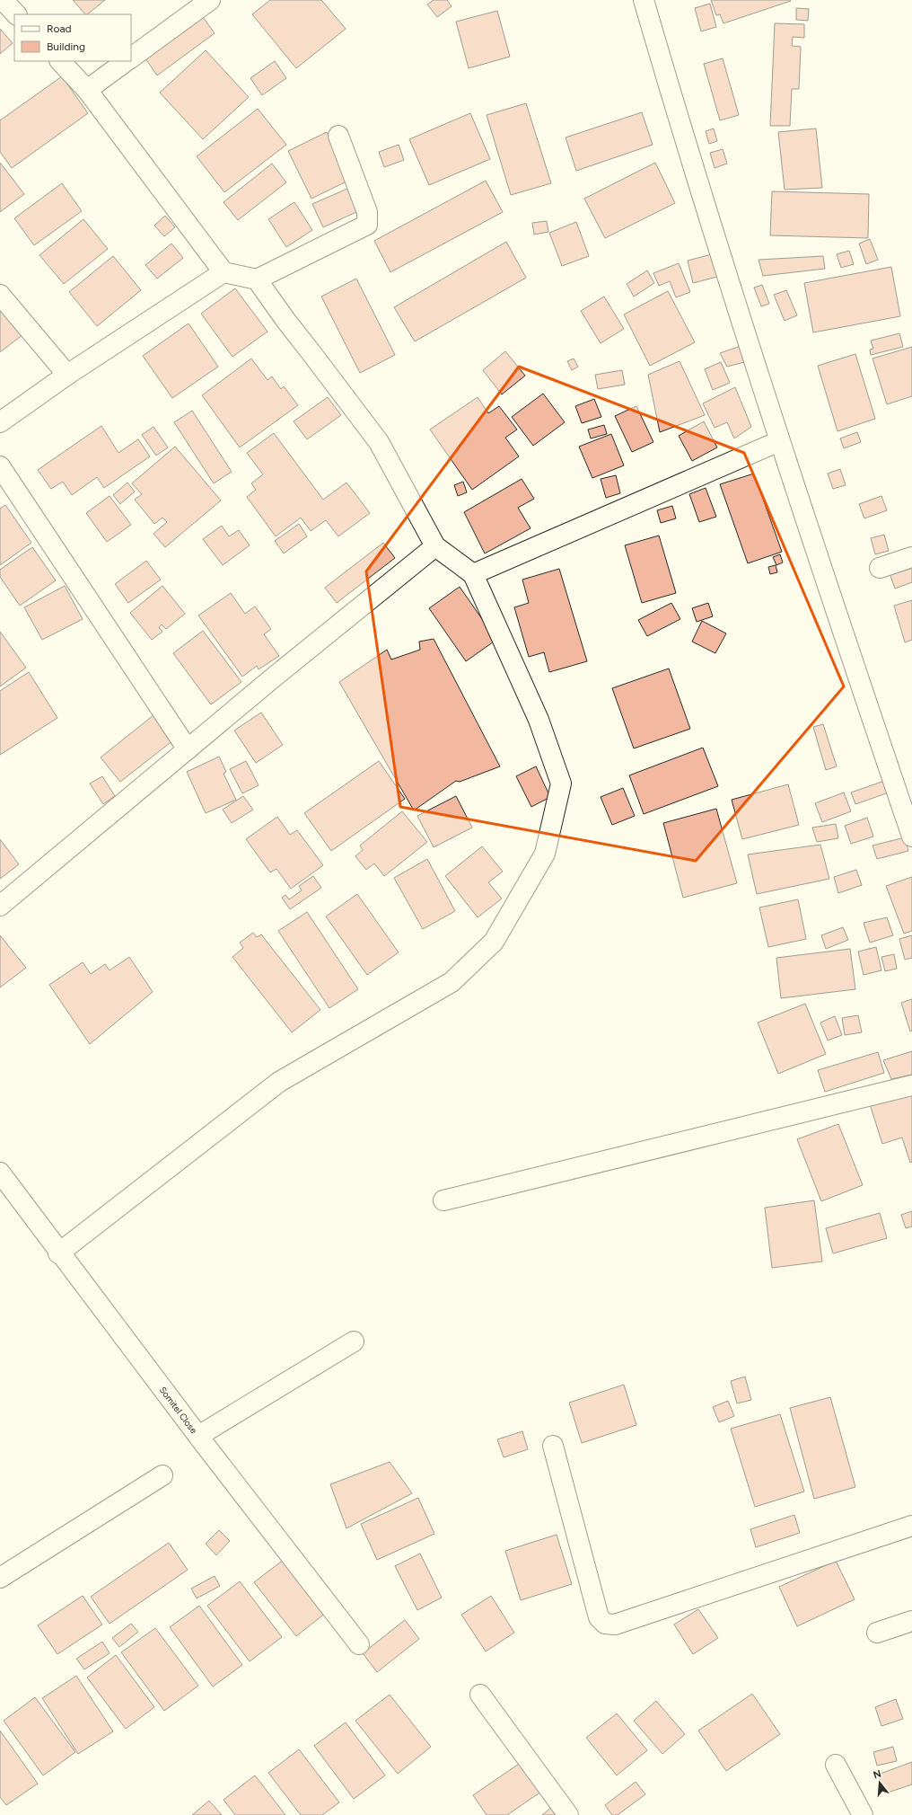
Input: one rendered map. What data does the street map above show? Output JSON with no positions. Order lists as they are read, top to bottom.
{
  "streets": {
    "street": ["Somitel Close"]
  },
  "legend": ["Road", "Building"],
  "north": "top"
}
